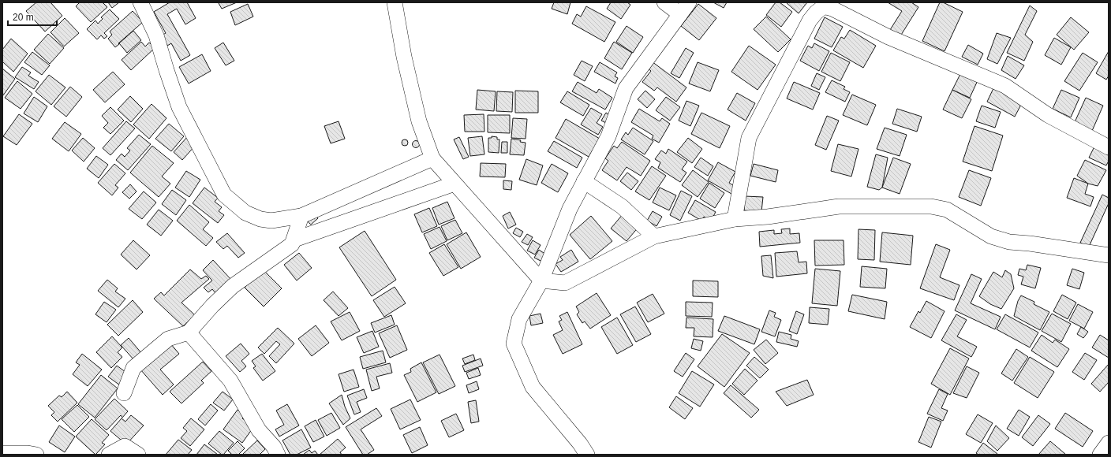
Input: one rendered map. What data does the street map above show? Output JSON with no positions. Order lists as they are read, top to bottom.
{
  "scale_bar": "20 m"
}
